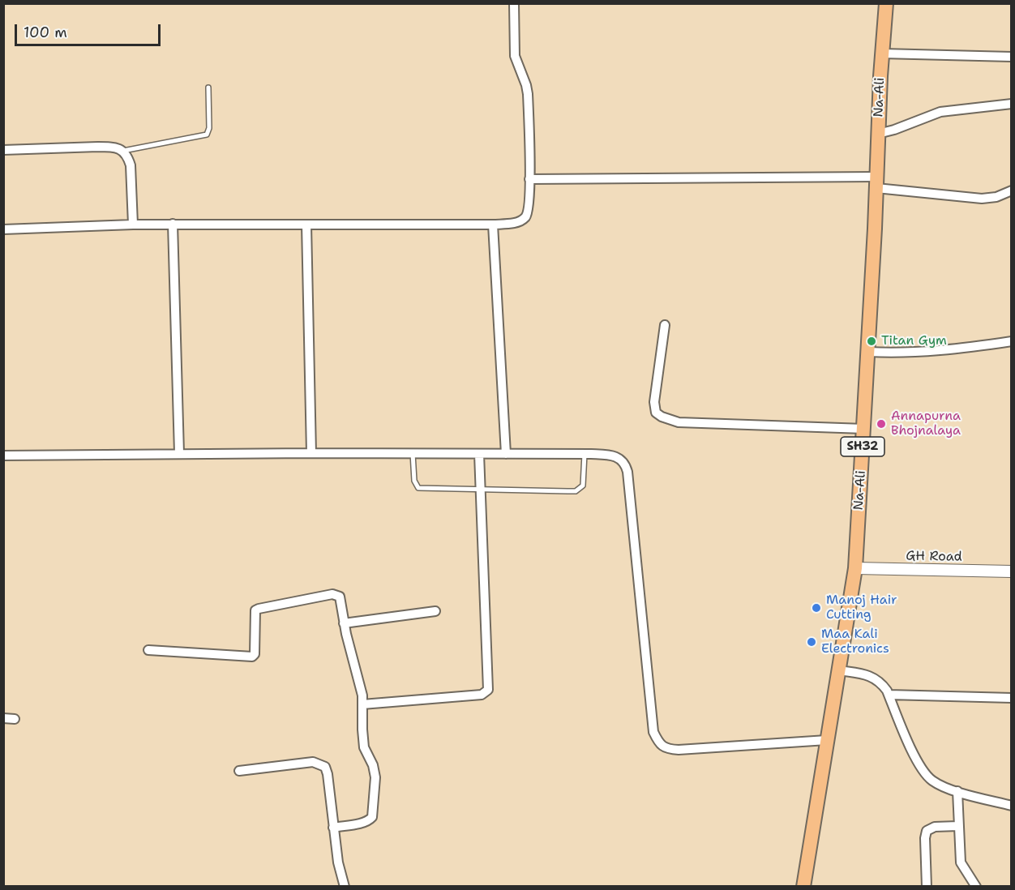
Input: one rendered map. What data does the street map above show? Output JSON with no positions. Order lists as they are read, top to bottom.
{
  "streets": {
    "main road": ["Na-Ali", "SH32"],
    "street": ["GH Road"]
  },
  "crossings": [
    ["Na-Ali", "GH Road"]
  ],
  "places": [
    "Titan Gym",
    "Annapurna Bhojnalaya",
    "Manoj Hair Cutting",
    "Maa Kali Electronics"
  ],
  "scale_bar": "100 m"
}
